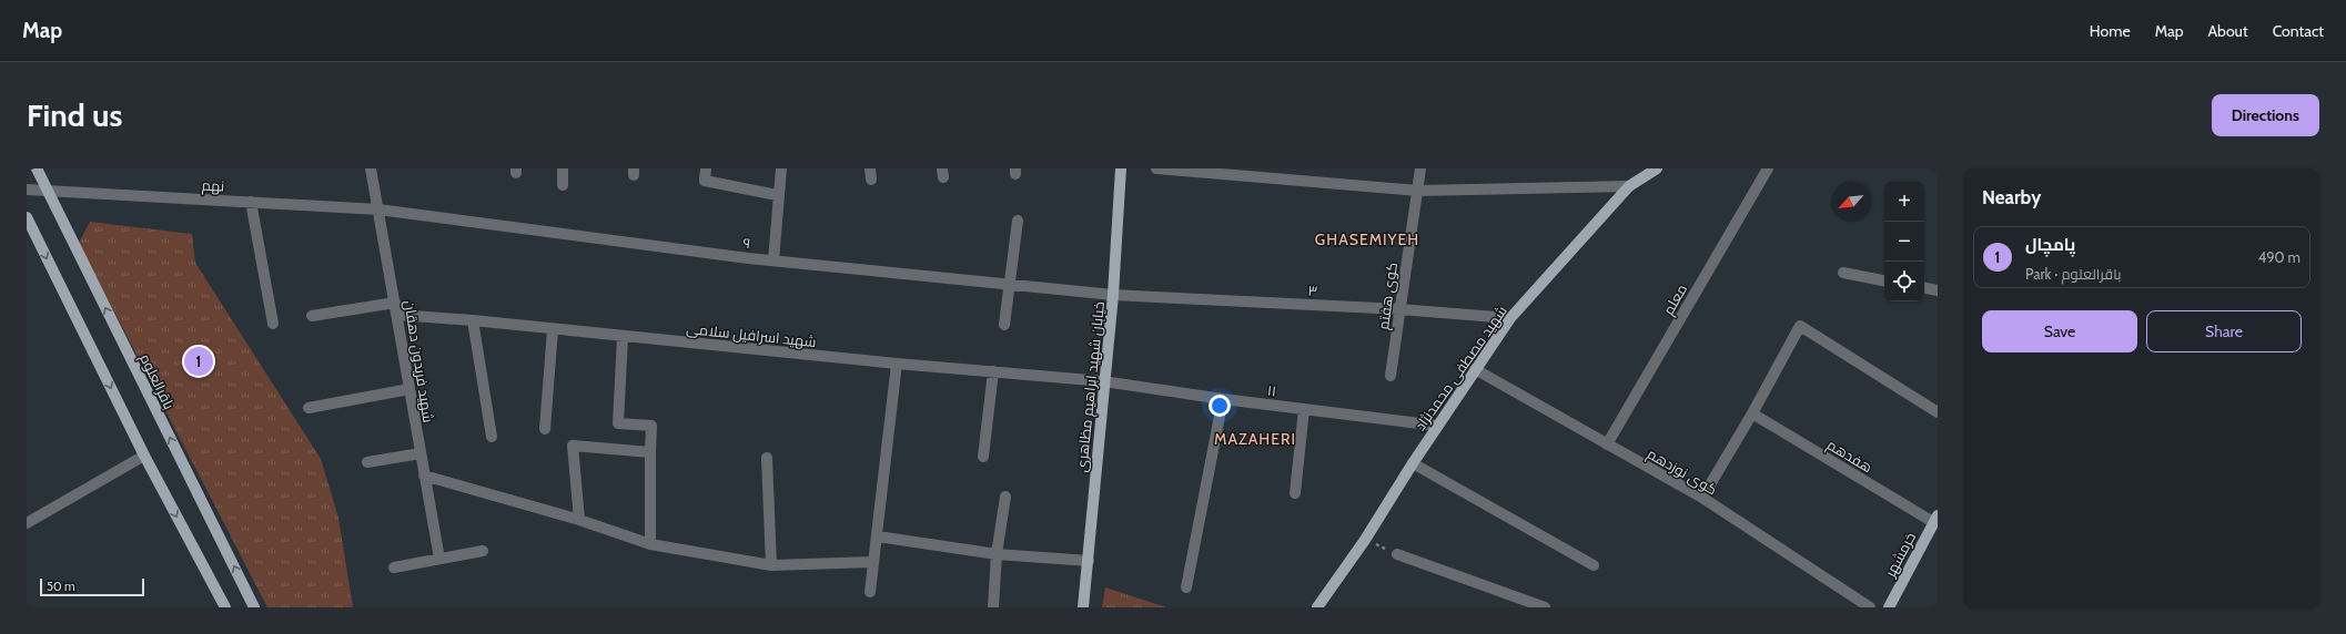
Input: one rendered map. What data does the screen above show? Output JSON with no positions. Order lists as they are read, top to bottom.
{
  "streets": {
    "main road": [
      "شهید مصطفی محمدنژاد",
      "باقرالعلوم",
      "خیابان شهید ابراهیم مظاهری",
      "خرمشهر"
    ],
    "street": [
      "نهم",
      "۹",
      "۳",
      "کوی هفتم",
      "معلم",
      "شهید اسرافیل سلامی",
      "شهید فریدون دهقان",
      "۱۱",
      "هفدهم",
      "کوی نوزدهم"
    ]
  },
  "crossings": [
    ["نهم", "۹"],
    ["نهم", "شهید فریدون دهقان"],
    ["نهم", "باقرالعلوم"],
    ["۹", "۳"],
    ["۹", "شهید فریدون دهقان"],
    ["۹", "خیابان شهید ابراهیم مظاهری"],
    ["۳", "کوی هفتم"],
    ["۳", "شهید مصطفی محمدنژاد"],
    ["۳", "خیابان شهید ابراهیم مظاهری"],
    ["معلم", "کوی نوزدهم"],
    ["شهید اسرافیل سلامی", "شهید فریدون دهقان"],
    ["شهید اسرافیل سلامی", "خیابان شهید ابراهیم مظاهری"],
    ["شهید اسرافیل سلامی", "۱۱"],
    ["شهید مصطفی محمدنژاد", "۱۱"],
    ["شهید مصطفی محمدنژاد", "کوی نوزدهم"],
    ["خیابان شهید ابراهیم مظاهری", "۱۱"],
    ["هفدهم", "خرمشهر"]
  ],
  "districts": ["GHASEMIYEH", "MAZAHERI"],
  "scale_bar": "50 m",
  "north": "bottom left",
  "page": {
    "header": "Map",
    "nav": [
      "Home",
      "Map",
      "About",
      "Contact"
    ],
    "buttons": [
      "Directions",
      ["Save", "Share"]
    ],
    "title": "Find us",
    "heading": "Nearby",
    "map_buttons": ["+", "−"],
    "list": [
      {
        "mark": "1",
        "name": "پامچال",
        "note": "Park · باقرالعلوم",
        "value": "490 m"
      }
    ],
    "pins": "1",
    "scale": "50 m"
  }
}
